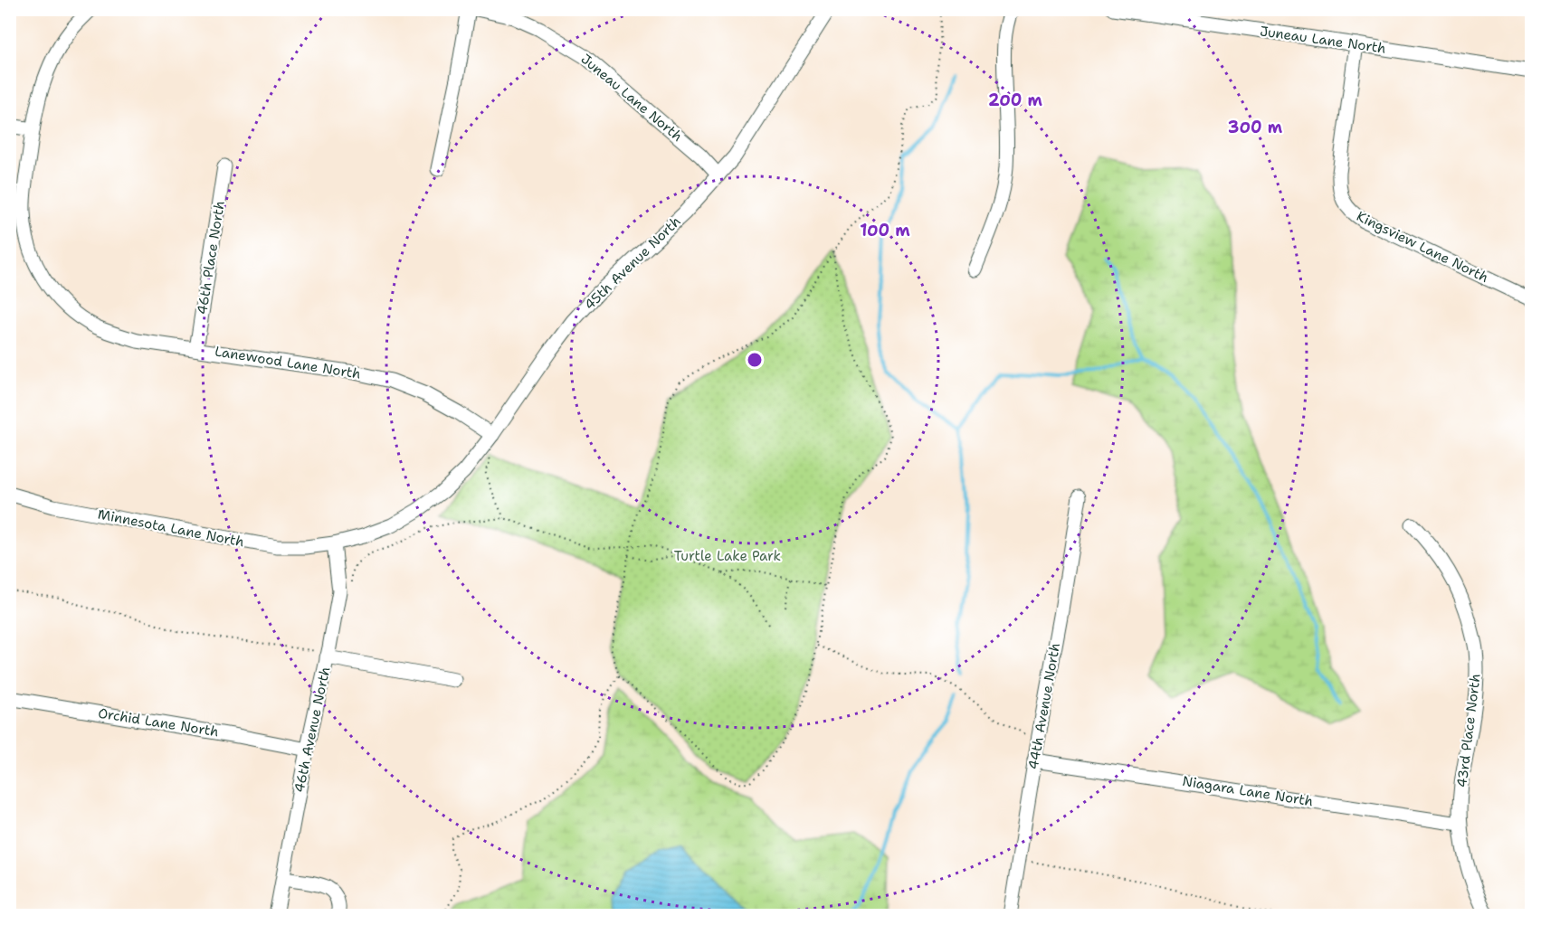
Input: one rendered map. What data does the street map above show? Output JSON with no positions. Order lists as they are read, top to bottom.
{
  "streets": {
    "street": [
      "Juneau Lane North",
      "Kingsview Lane North",
      "46th Place North",
      "45th Avenue North",
      "Lanewood Lane North",
      "Minnesota Lane North",
      "44th Avenue North",
      "Orchid Lane North",
      "46th Avenue North",
      "43rd Place North",
      "Niagara Lane North"
    ]
  },
  "crossings": [
    ["Juneau Lane North", "Kingsview Lane North"],
    ["Juneau Lane North", "45th Avenue North"],
    ["46th Place North", "Lanewood Lane North"],
    ["45th Avenue North", "Lanewood Lane North"],
    ["45th Avenue North", "Minnesota Lane North"],
    ["45th Avenue North", "46th Avenue North"],
    ["Minnesota Lane North", "46th Avenue North"],
    ["44th Avenue North", "Niagara Lane North"],
    ["Orchid Lane North", "46th Avenue North"],
    ["43rd Place North", "Niagara Lane North"]
  ],
  "parks": ["Turtle Lake Park"],
  "rings": ["200 m", "300 m", "100 m"]
}
